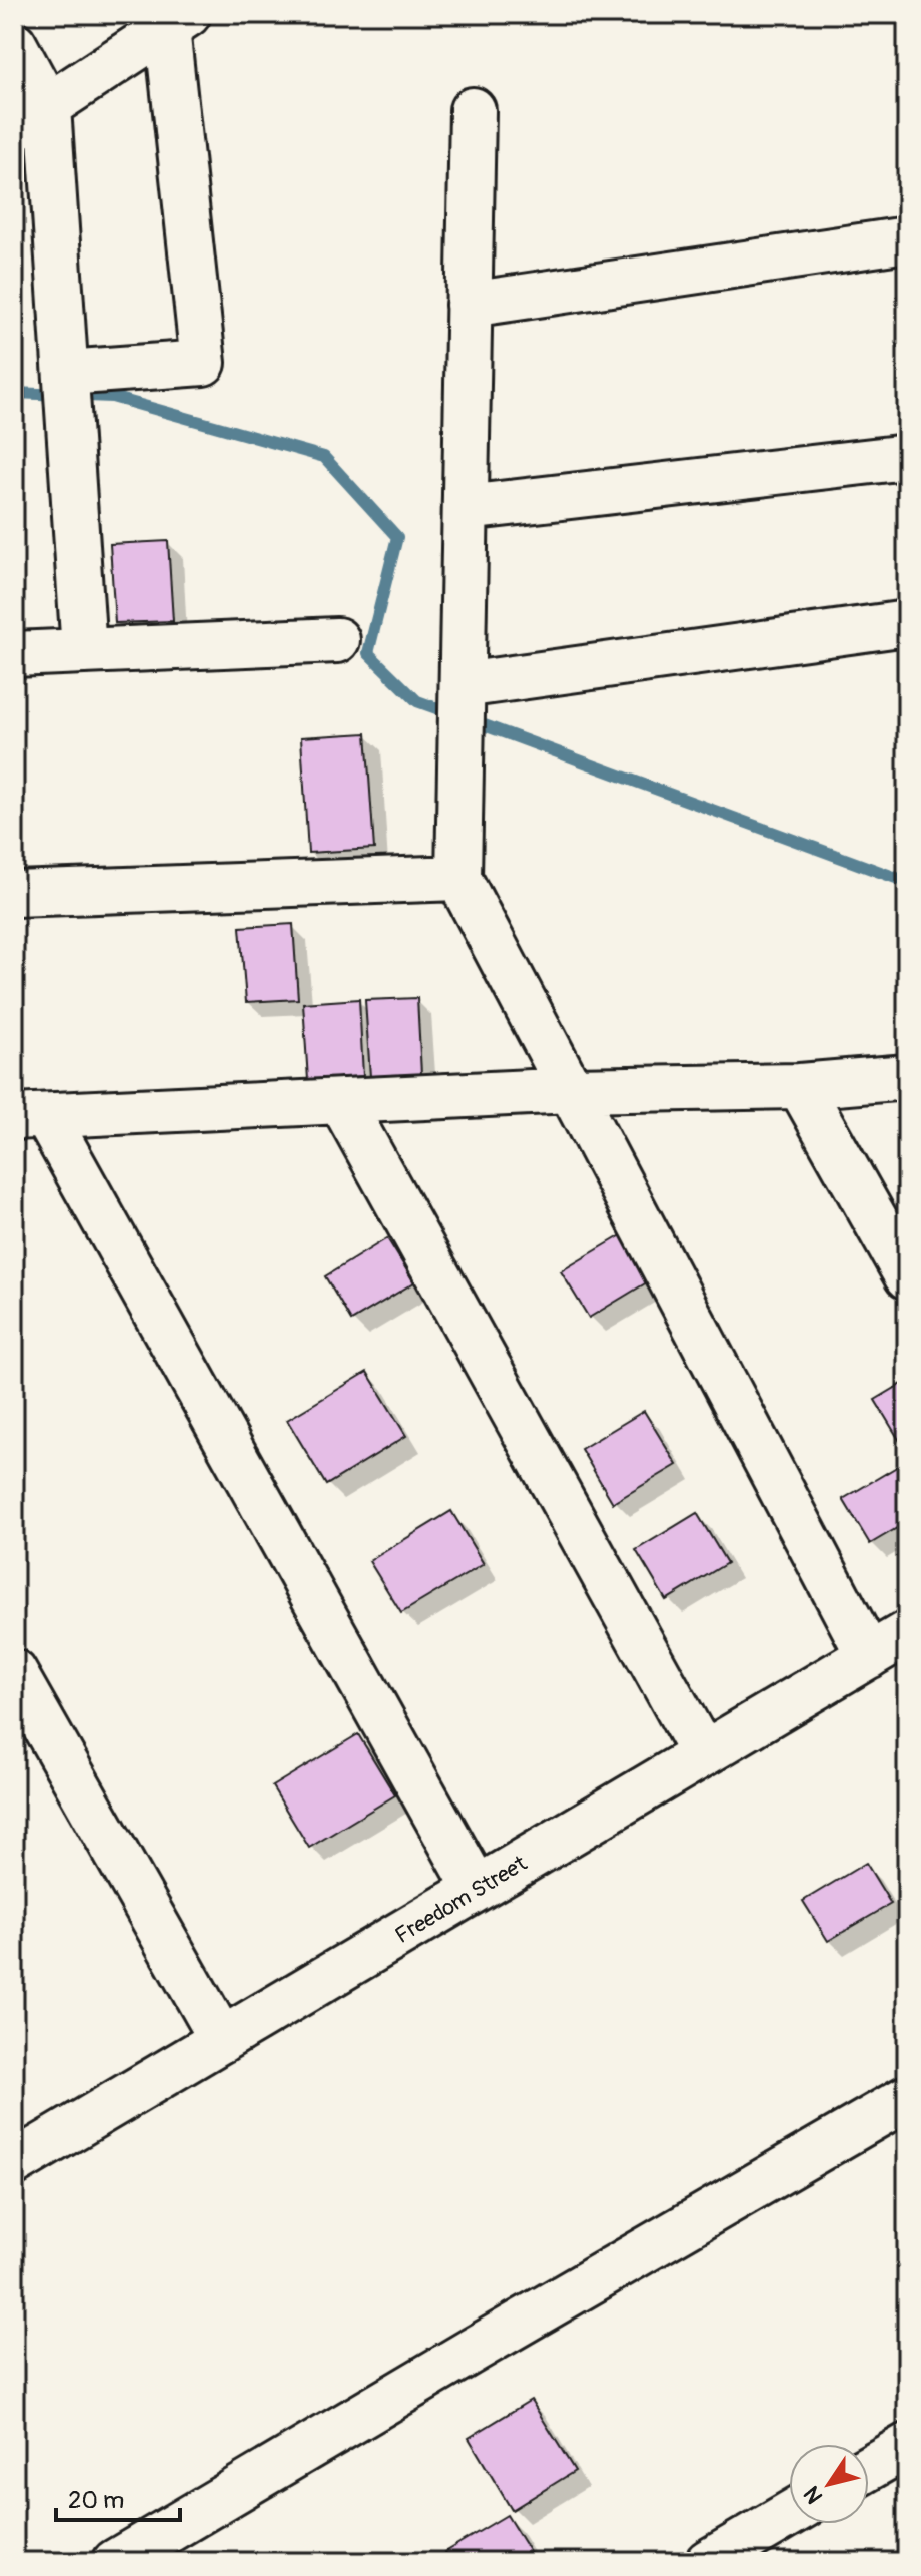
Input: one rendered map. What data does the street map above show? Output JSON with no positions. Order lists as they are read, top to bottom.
{
  "streets": {
    "street": ["Freedom Street"]
  },
  "scale_bar": "20 m",
  "north": "bottom left"
}
